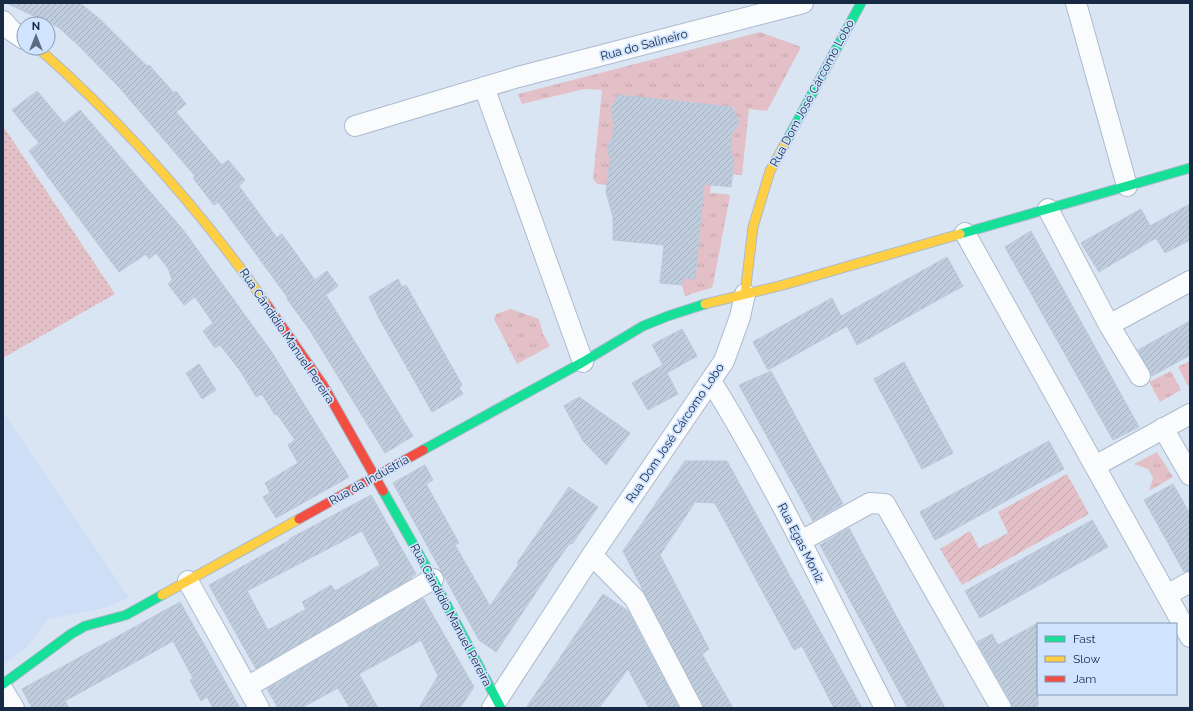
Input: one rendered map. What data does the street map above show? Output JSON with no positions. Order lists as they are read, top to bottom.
{
  "streets": {
    "street": [
      "Rua do Salineiro",
      "Rua Dom José Cárcomo Lobo",
      "Rua Cândidio Manuel Pereira",
      "Rua da Indústria",
      "Rua Egas Moniz"
    ]
  },
  "crossings": [
    ["Rua Dom José Cárcomo Lobo", "Rua Cândidio Manuel Pereira"],
    ["Rua Dom José Cárcomo Lobo", "Rua da Indústria"],
    ["Rua Dom José Cárcomo Lobo", "Rua Egas Moniz"],
    ["Rua Cândidio Manuel Pereira", "Rua da Indústria"]
  ],
  "legend": ["Fast", "Slow", "Jam"],
  "north": "top"
}
